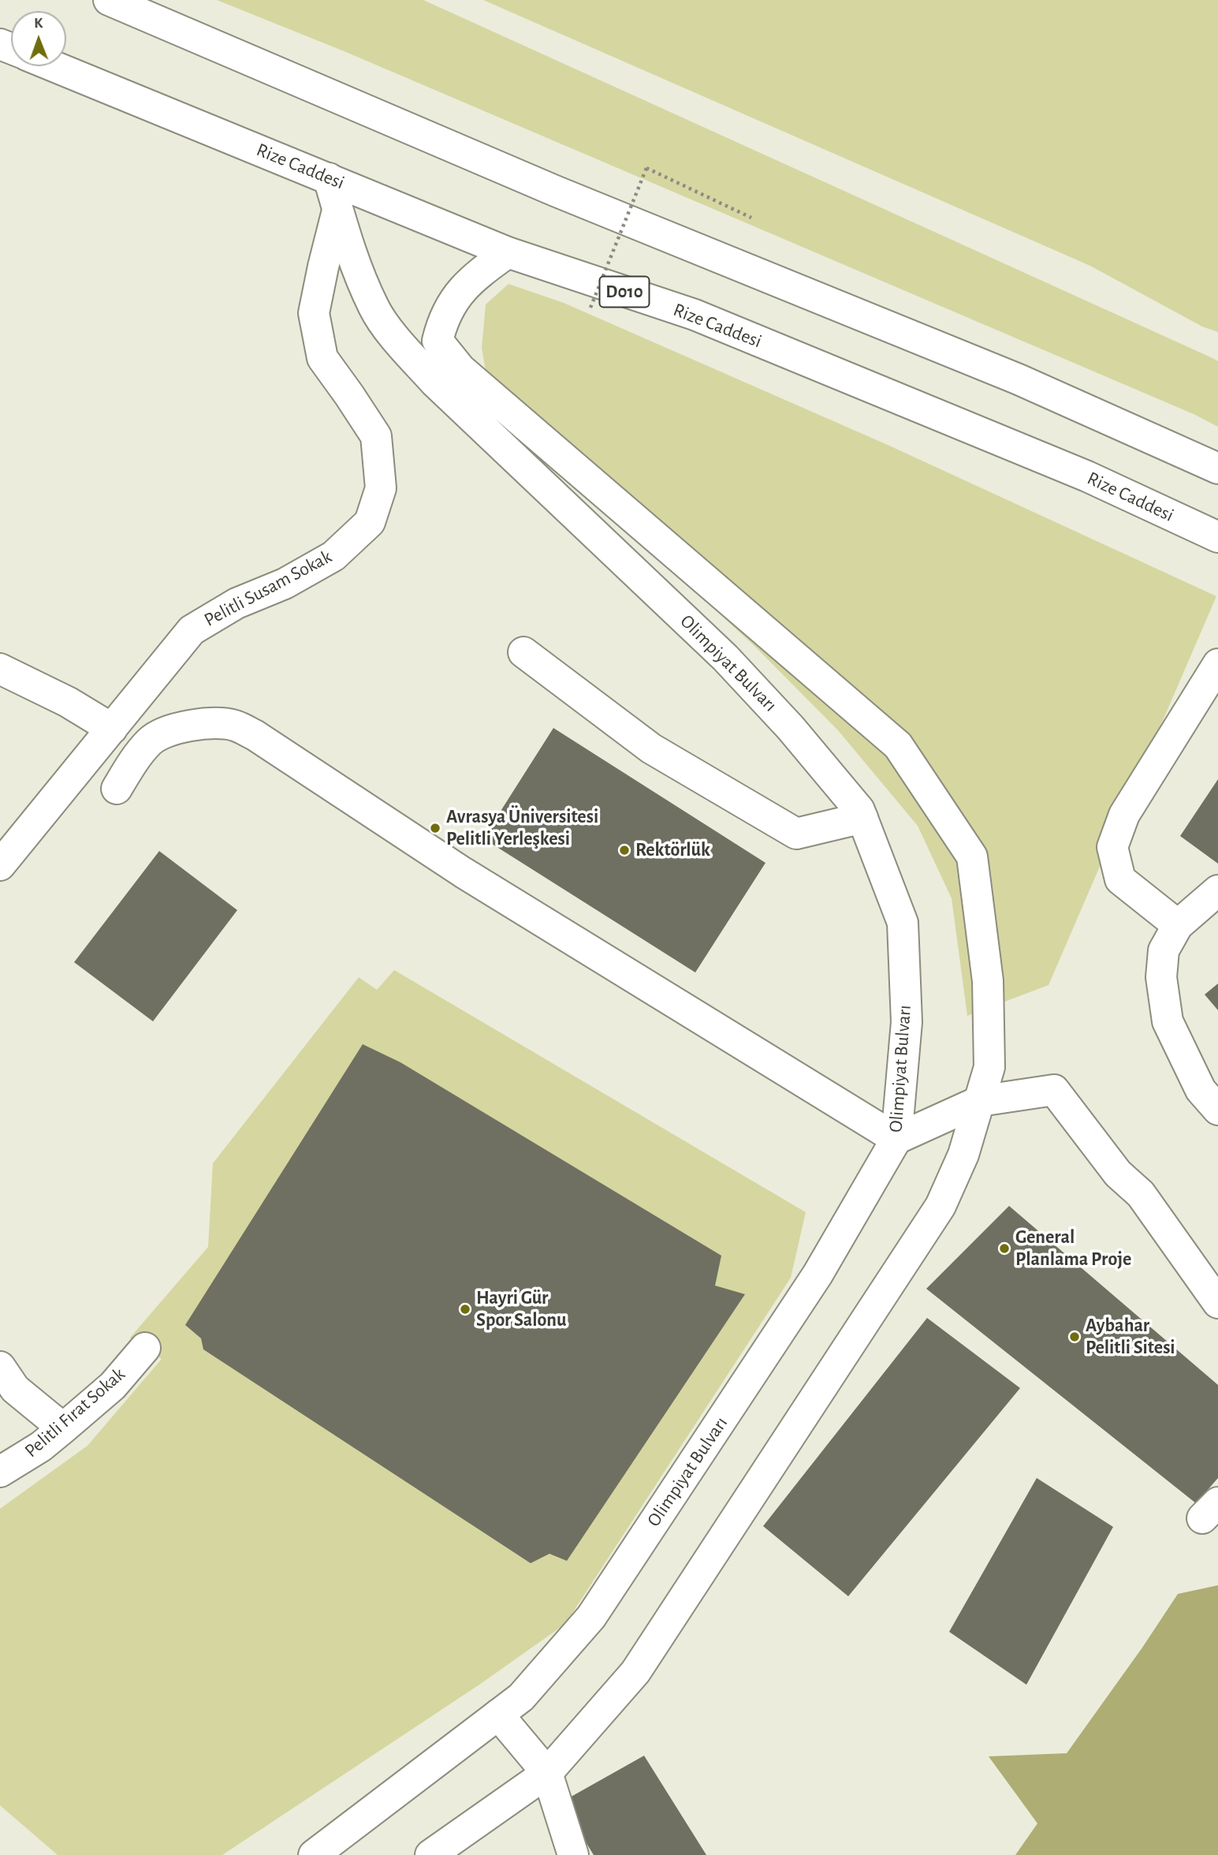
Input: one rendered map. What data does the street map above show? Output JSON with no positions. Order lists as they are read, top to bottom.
{
  "streets": {
    "main road": [
      "Rize Caddesi",
      "D010",
      "Pelitli Susam Sokak",
      "Olimpiyat Bulvarı",
      "Pelitli Fırat Sokak"
    ]
  },
  "crossings": [
    ["Rize Caddesi", "Olimpiyat Bulvarı"],
    ["Pelitli Susam Sokak", "Olimpiyat Bulvarı"]
  ],
  "places": [
    "Avrasya Üniversitesi Pelitli Yerleşkesi",
    "Rektörlük",
    "General Planlama Proje",
    "Hayri Gür Spor Salonu",
    "Aybahar Pelitli Sitesi"
  ],
  "north": "top"
}
